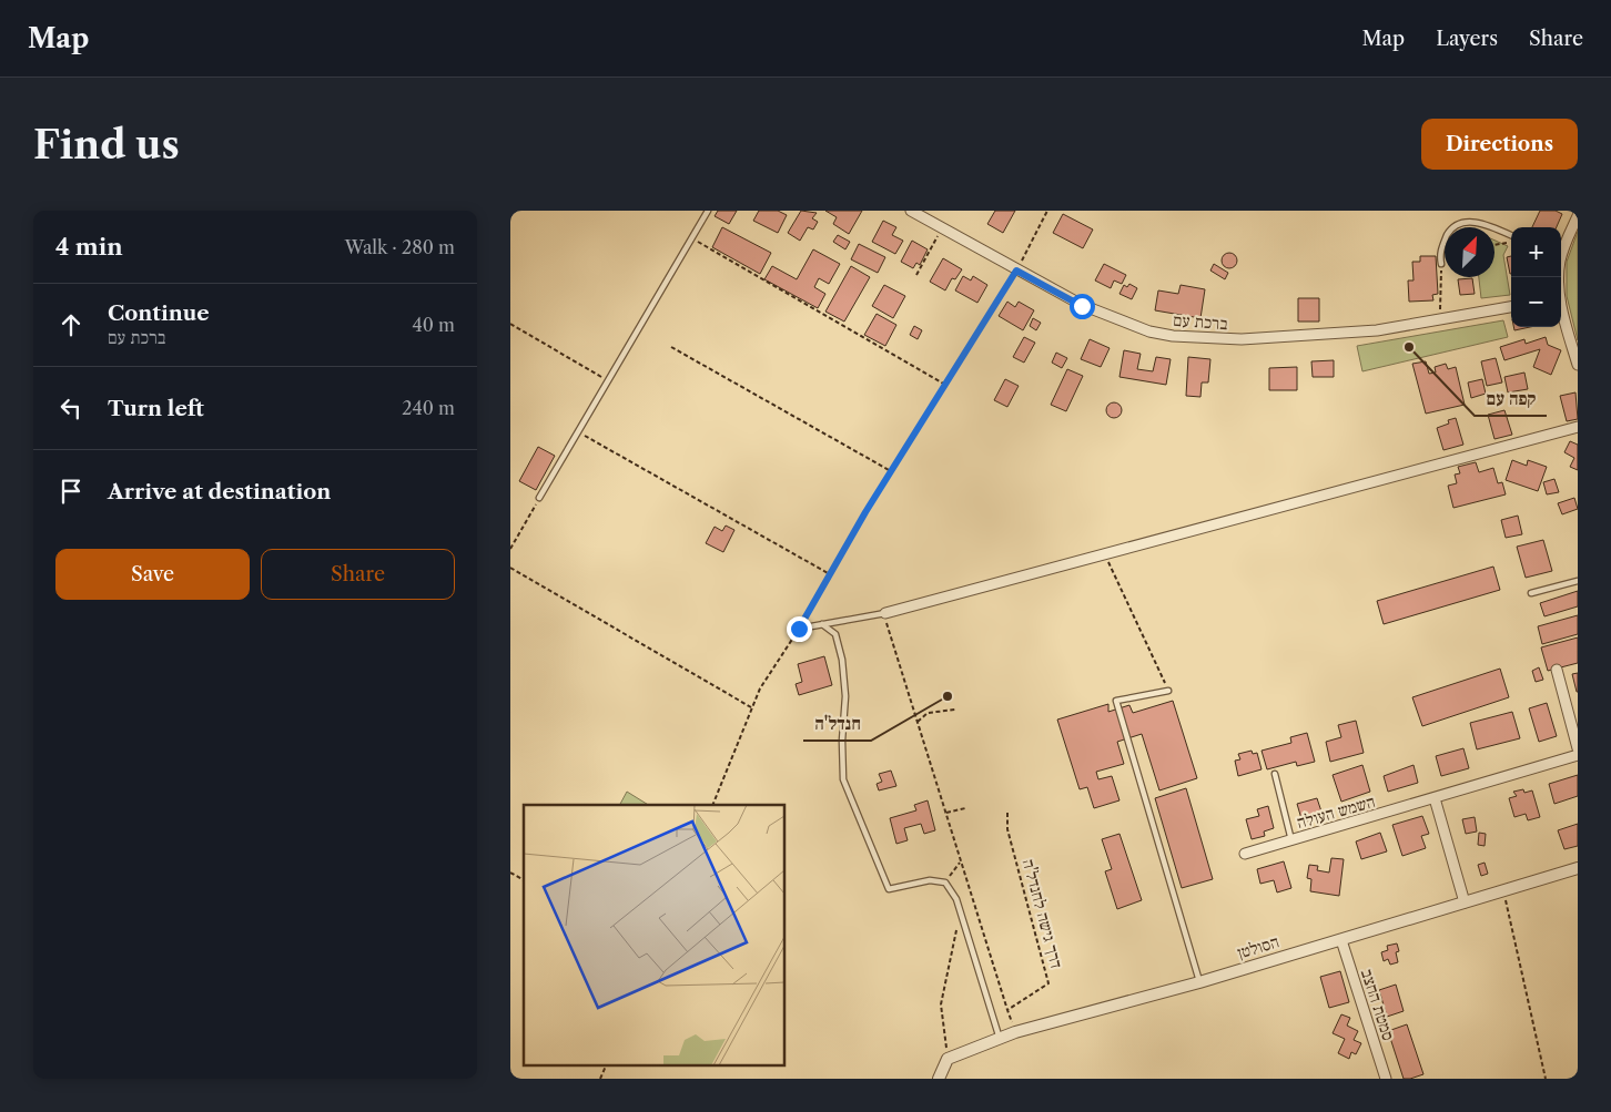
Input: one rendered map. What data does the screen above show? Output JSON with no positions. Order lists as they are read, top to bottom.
{
  "streets": {
    "street": [
      "ברכת עם",
      "השמש העולה",
      "הסולטן",
      "סמטת החצב"
    ],
    "path": ["דרך גישה לחנדל'ה"]
  },
  "crossings": [
    ["הסולטן", "סמטת החצב"]
  ],
  "places": ["קפה עם", "חנדל'ה"],
  "north": "top right",
  "page": {
    "header": "Map",
    "nav": ["Map", "Layers", "Share"],
    "buttons": [
      "Directions",
      ["Save", "Share"]
    ],
    "title": "Find us",
    "heading": ["4 min", "Walk · 280 m"],
    "map_buttons": ["+", "−"],
    "list": [
      ["Continue", "ברכת עם", "40 m"],
      ["Turn left", "240 m"],
      "Arrive at destination"
    ]
  }
}
